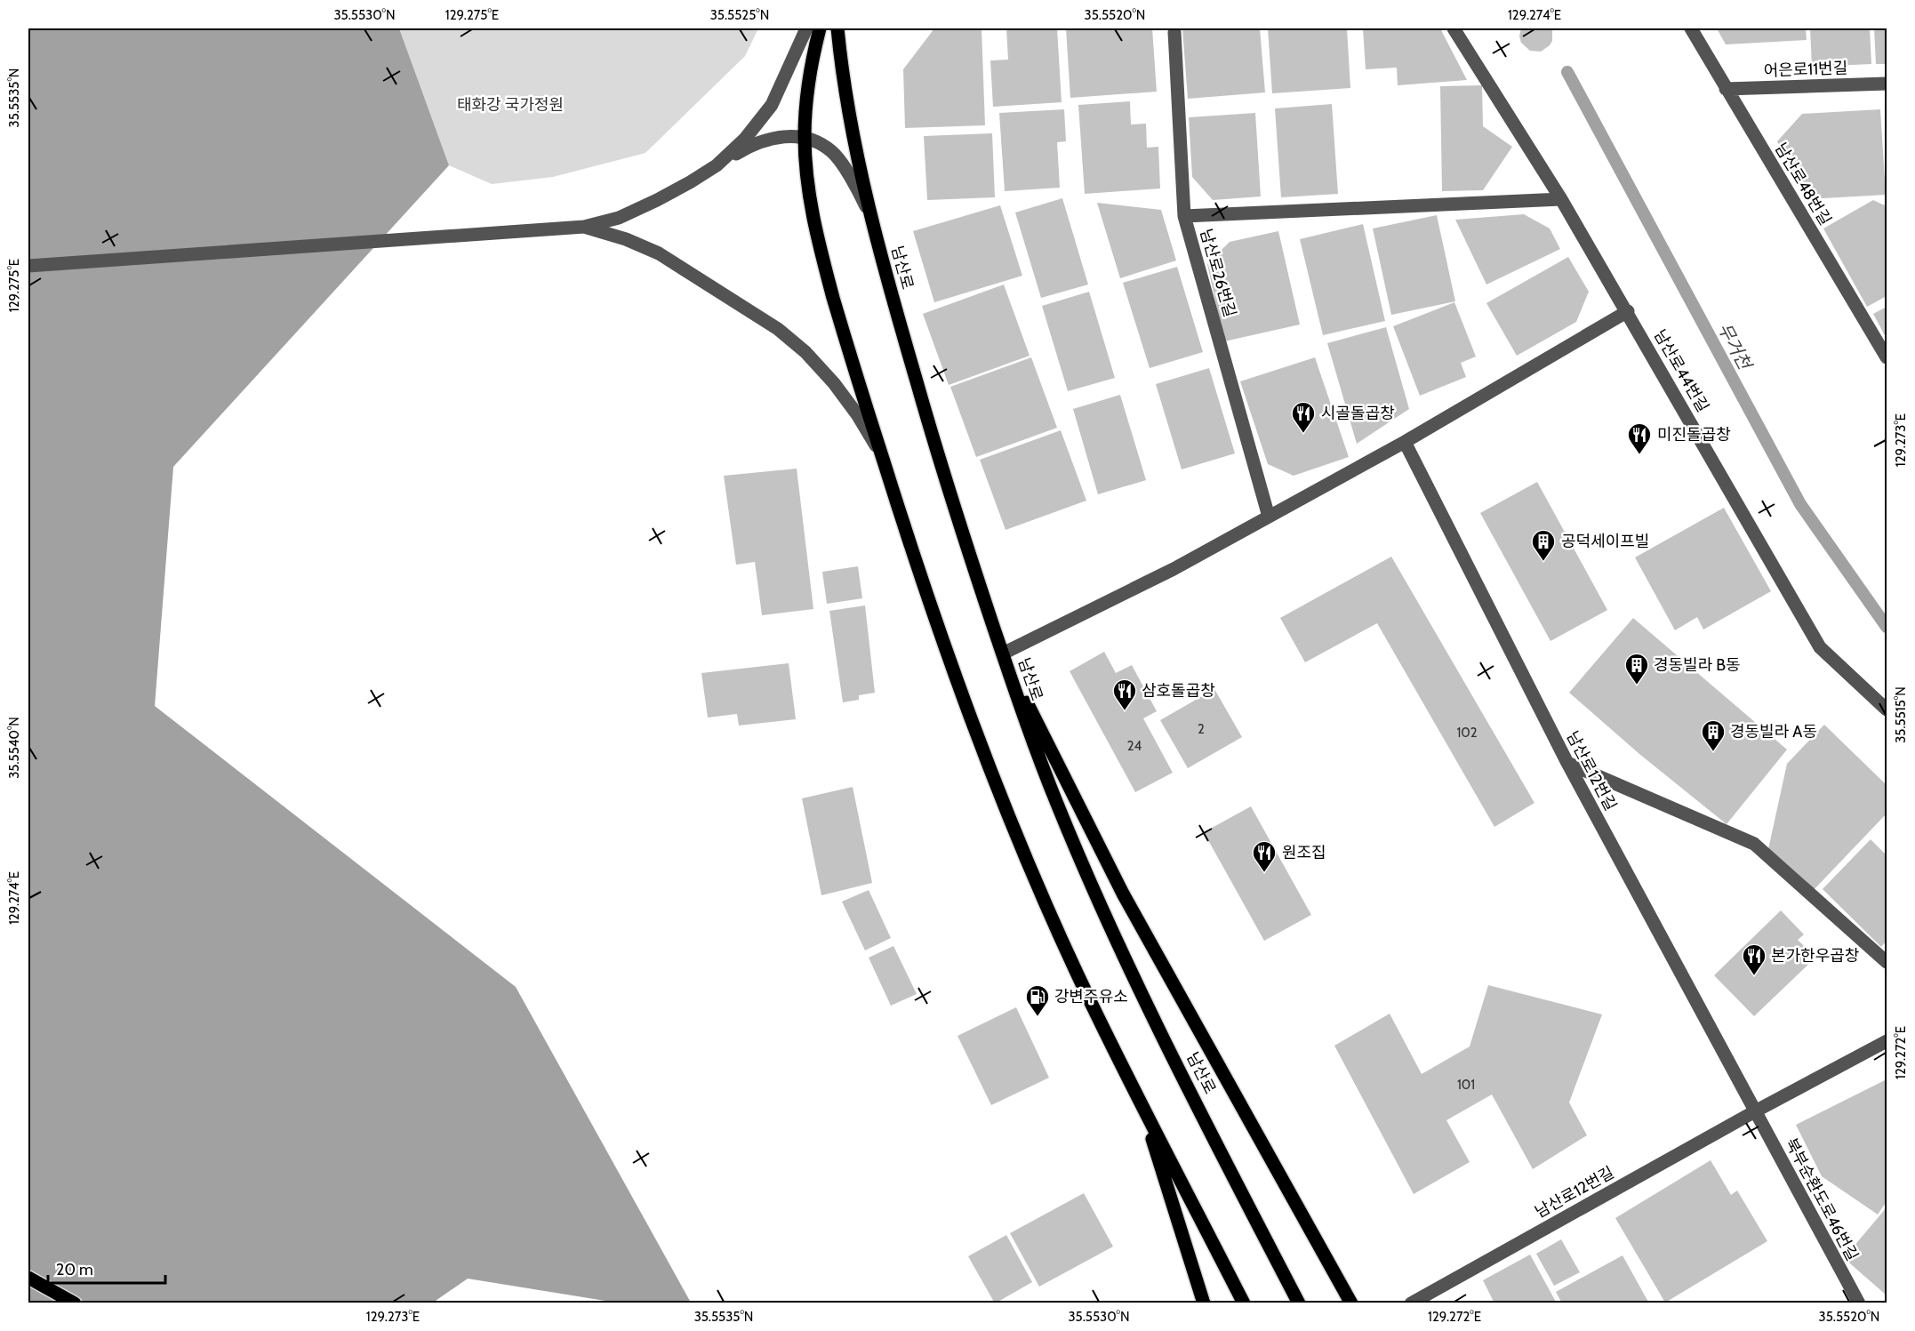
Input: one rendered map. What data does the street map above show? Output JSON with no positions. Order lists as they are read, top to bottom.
{
  "streets": {
    "main road": ["남산로"],
    "street": [
      "어은로11번길",
      "남산로48번길",
      "남산로26번길",
      "남산로44번길",
      "남산로12번길",
      "북부순환도로46번길"
    ]
  },
  "crossings": [
    ["어은로11번길", "남산로48번길"],
    ["남산로12번길", "북부순환도로46번길"]
  ],
  "water": ["무거천"],
  "parks": ["태화강 국가정원"],
  "places": {
    "restaurant": [
      "시골돌곱창",
      "미진돌곱창",
      "삼호돌곱창",
      "원조집",
      "본가한우곱창"
    ],
    "building": ["공덕세이프빌", "경동빌라 B동", "경동빌라 A동"],
    "fuel station": ["강변주유소"]
  },
  "house_numbers": [
    "2",
    "102",
    "24",
    "101"
  ],
  "scale_bar": "20 m",
  "coordinates": [
    "35.5530°N",
    "129.275°E",
    "35.5525°N",
    "35.5520°N",
    "129.274°E",
    "35.5535°N",
    "129.273°E",
    "35.5515°N",
    "35.5540°N",
    "129.272°E"
  ]
}
